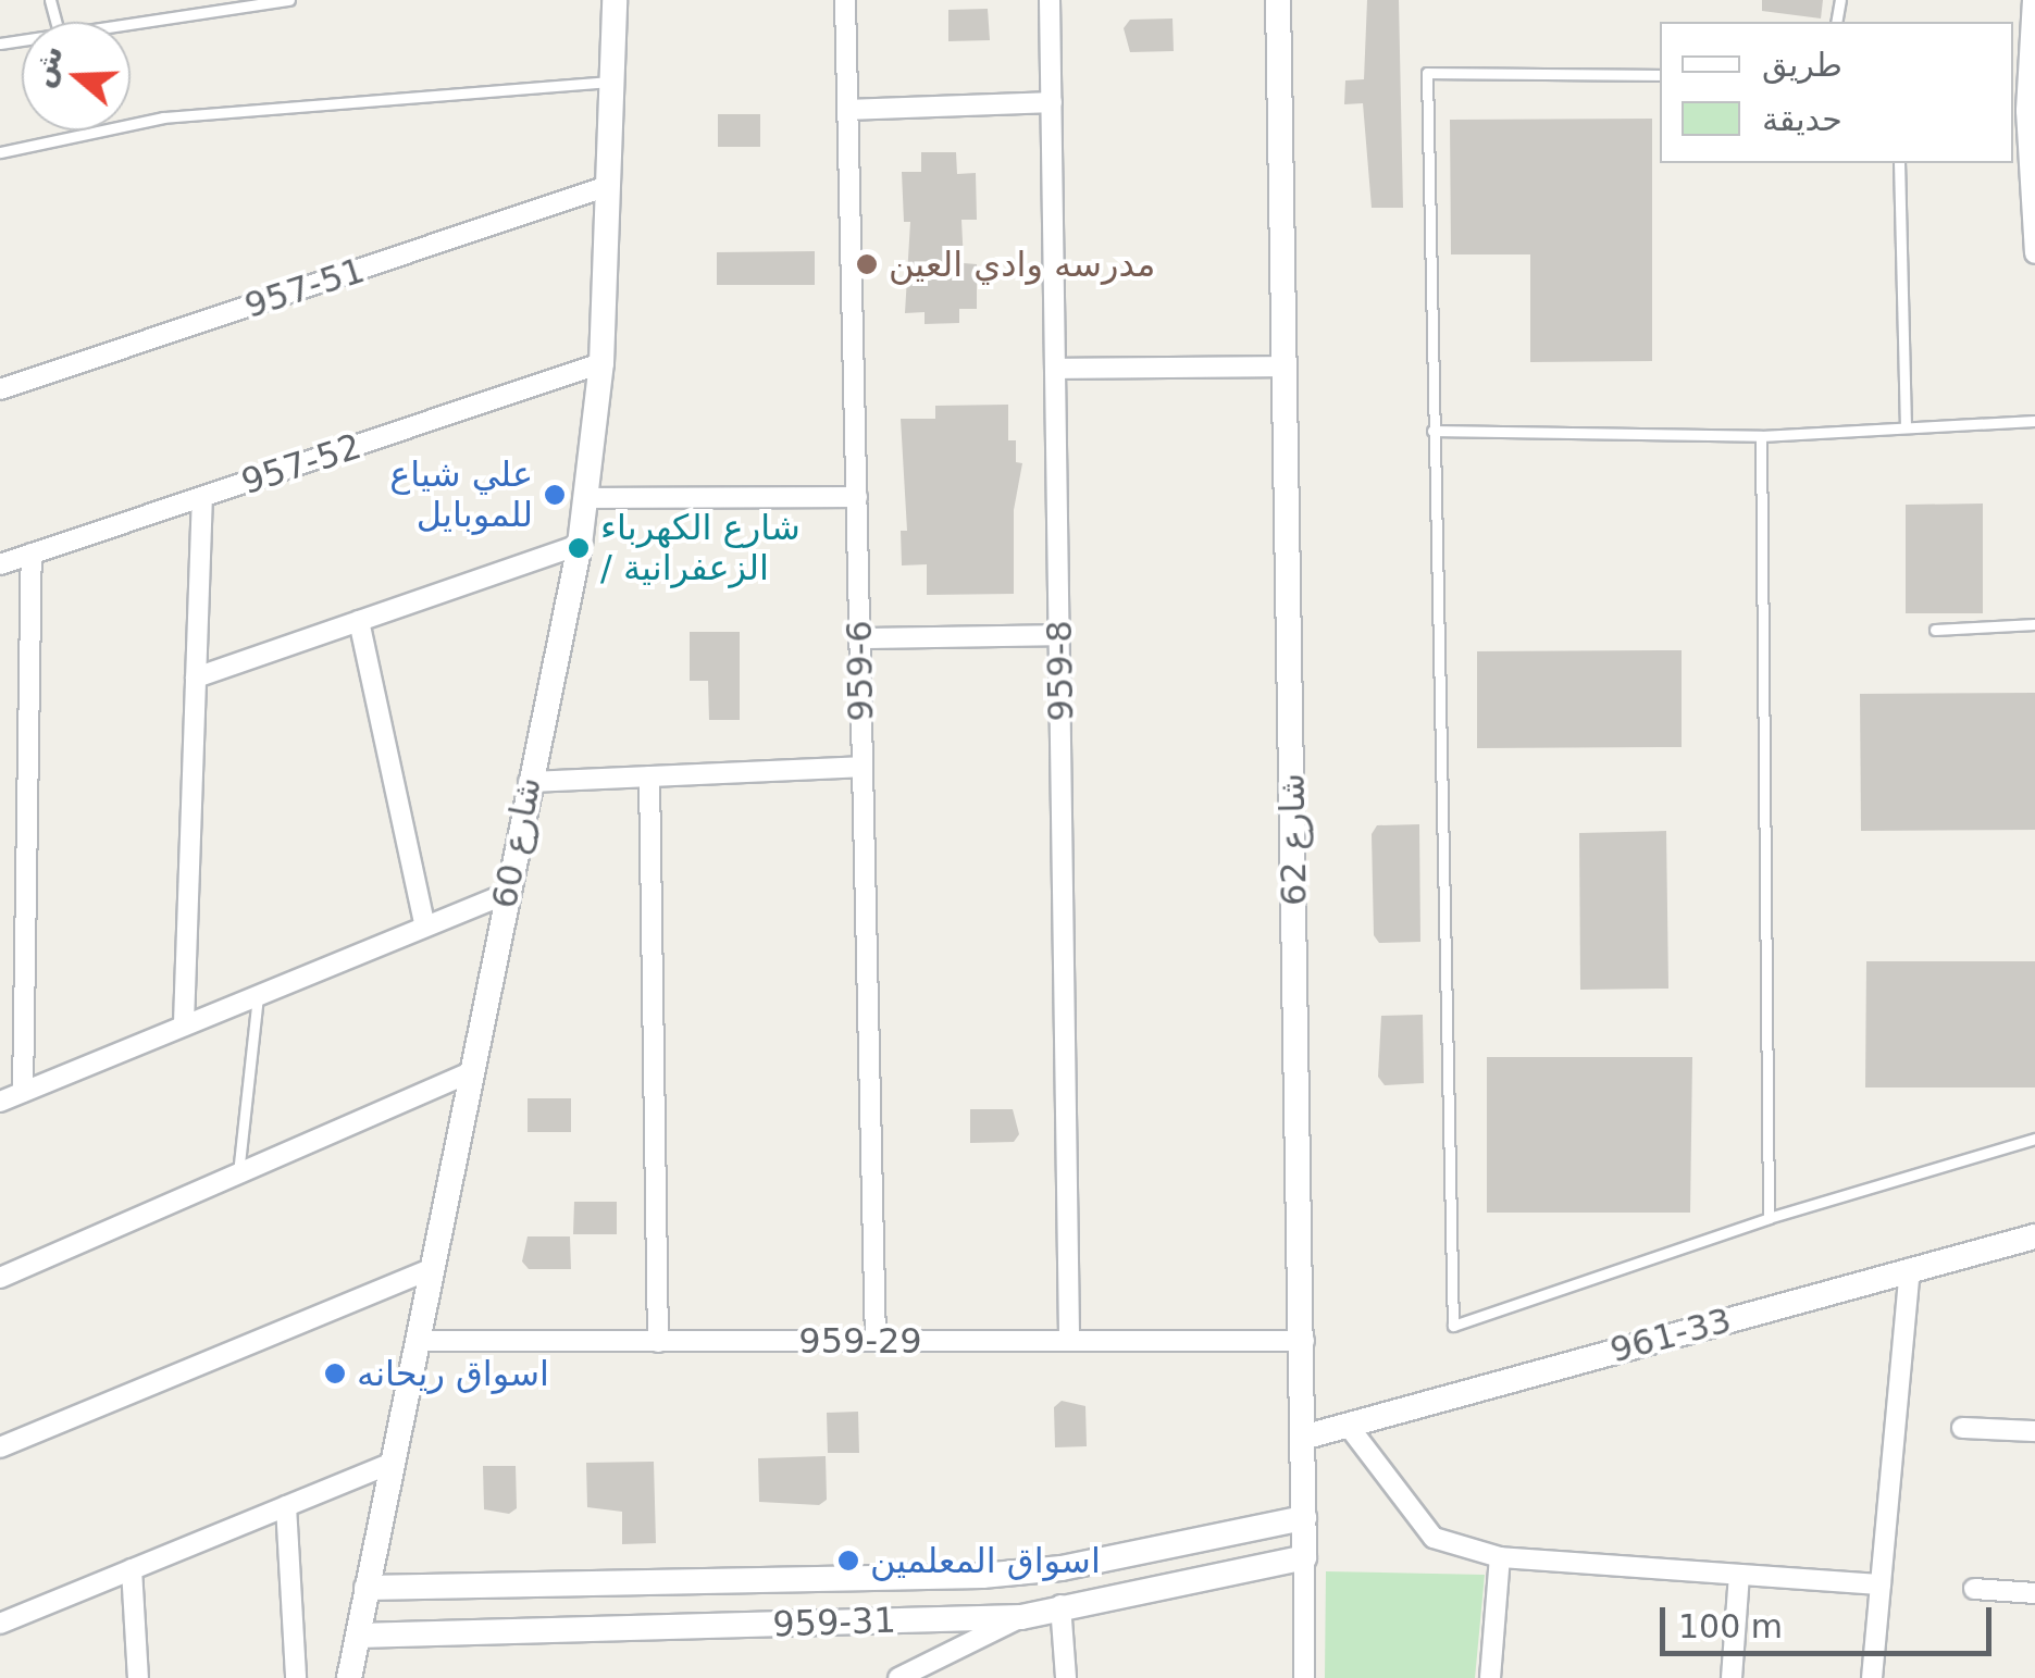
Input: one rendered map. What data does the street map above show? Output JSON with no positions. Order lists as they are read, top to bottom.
{
  "streets": {
    "street": [
      "957-51",
      "957-52",
      "959-6",
      "959-8",
      "شارع 62",
      "شارع 60",
      "961-33",
      "959-29",
      "959-31"
    ]
  },
  "crossings": [
    ["957-51", "شارع 60"],
    ["957-52", "شارع 60"],
    ["959-6", "959-29"],
    ["959-8", "959-29"],
    ["شارع 62", "961-33"],
    ["شارع 62", "959-29"],
    ["شارع 62", "959-31"],
    ["شارع 60", "959-29"],
    ["شارع 60", "959-31"]
  ],
  "places": [
    "مدرسه وادي العين",
    "علي شياع للموبايل",
    "شارع الكهرباء / الزعفرانية",
    "اسواق ريحانه",
    "اسواق المعلمين"
  ],
  "legend": ["طريق", "حديقة"],
  "scale_bar": "100 m",
  "north": "left"
}
